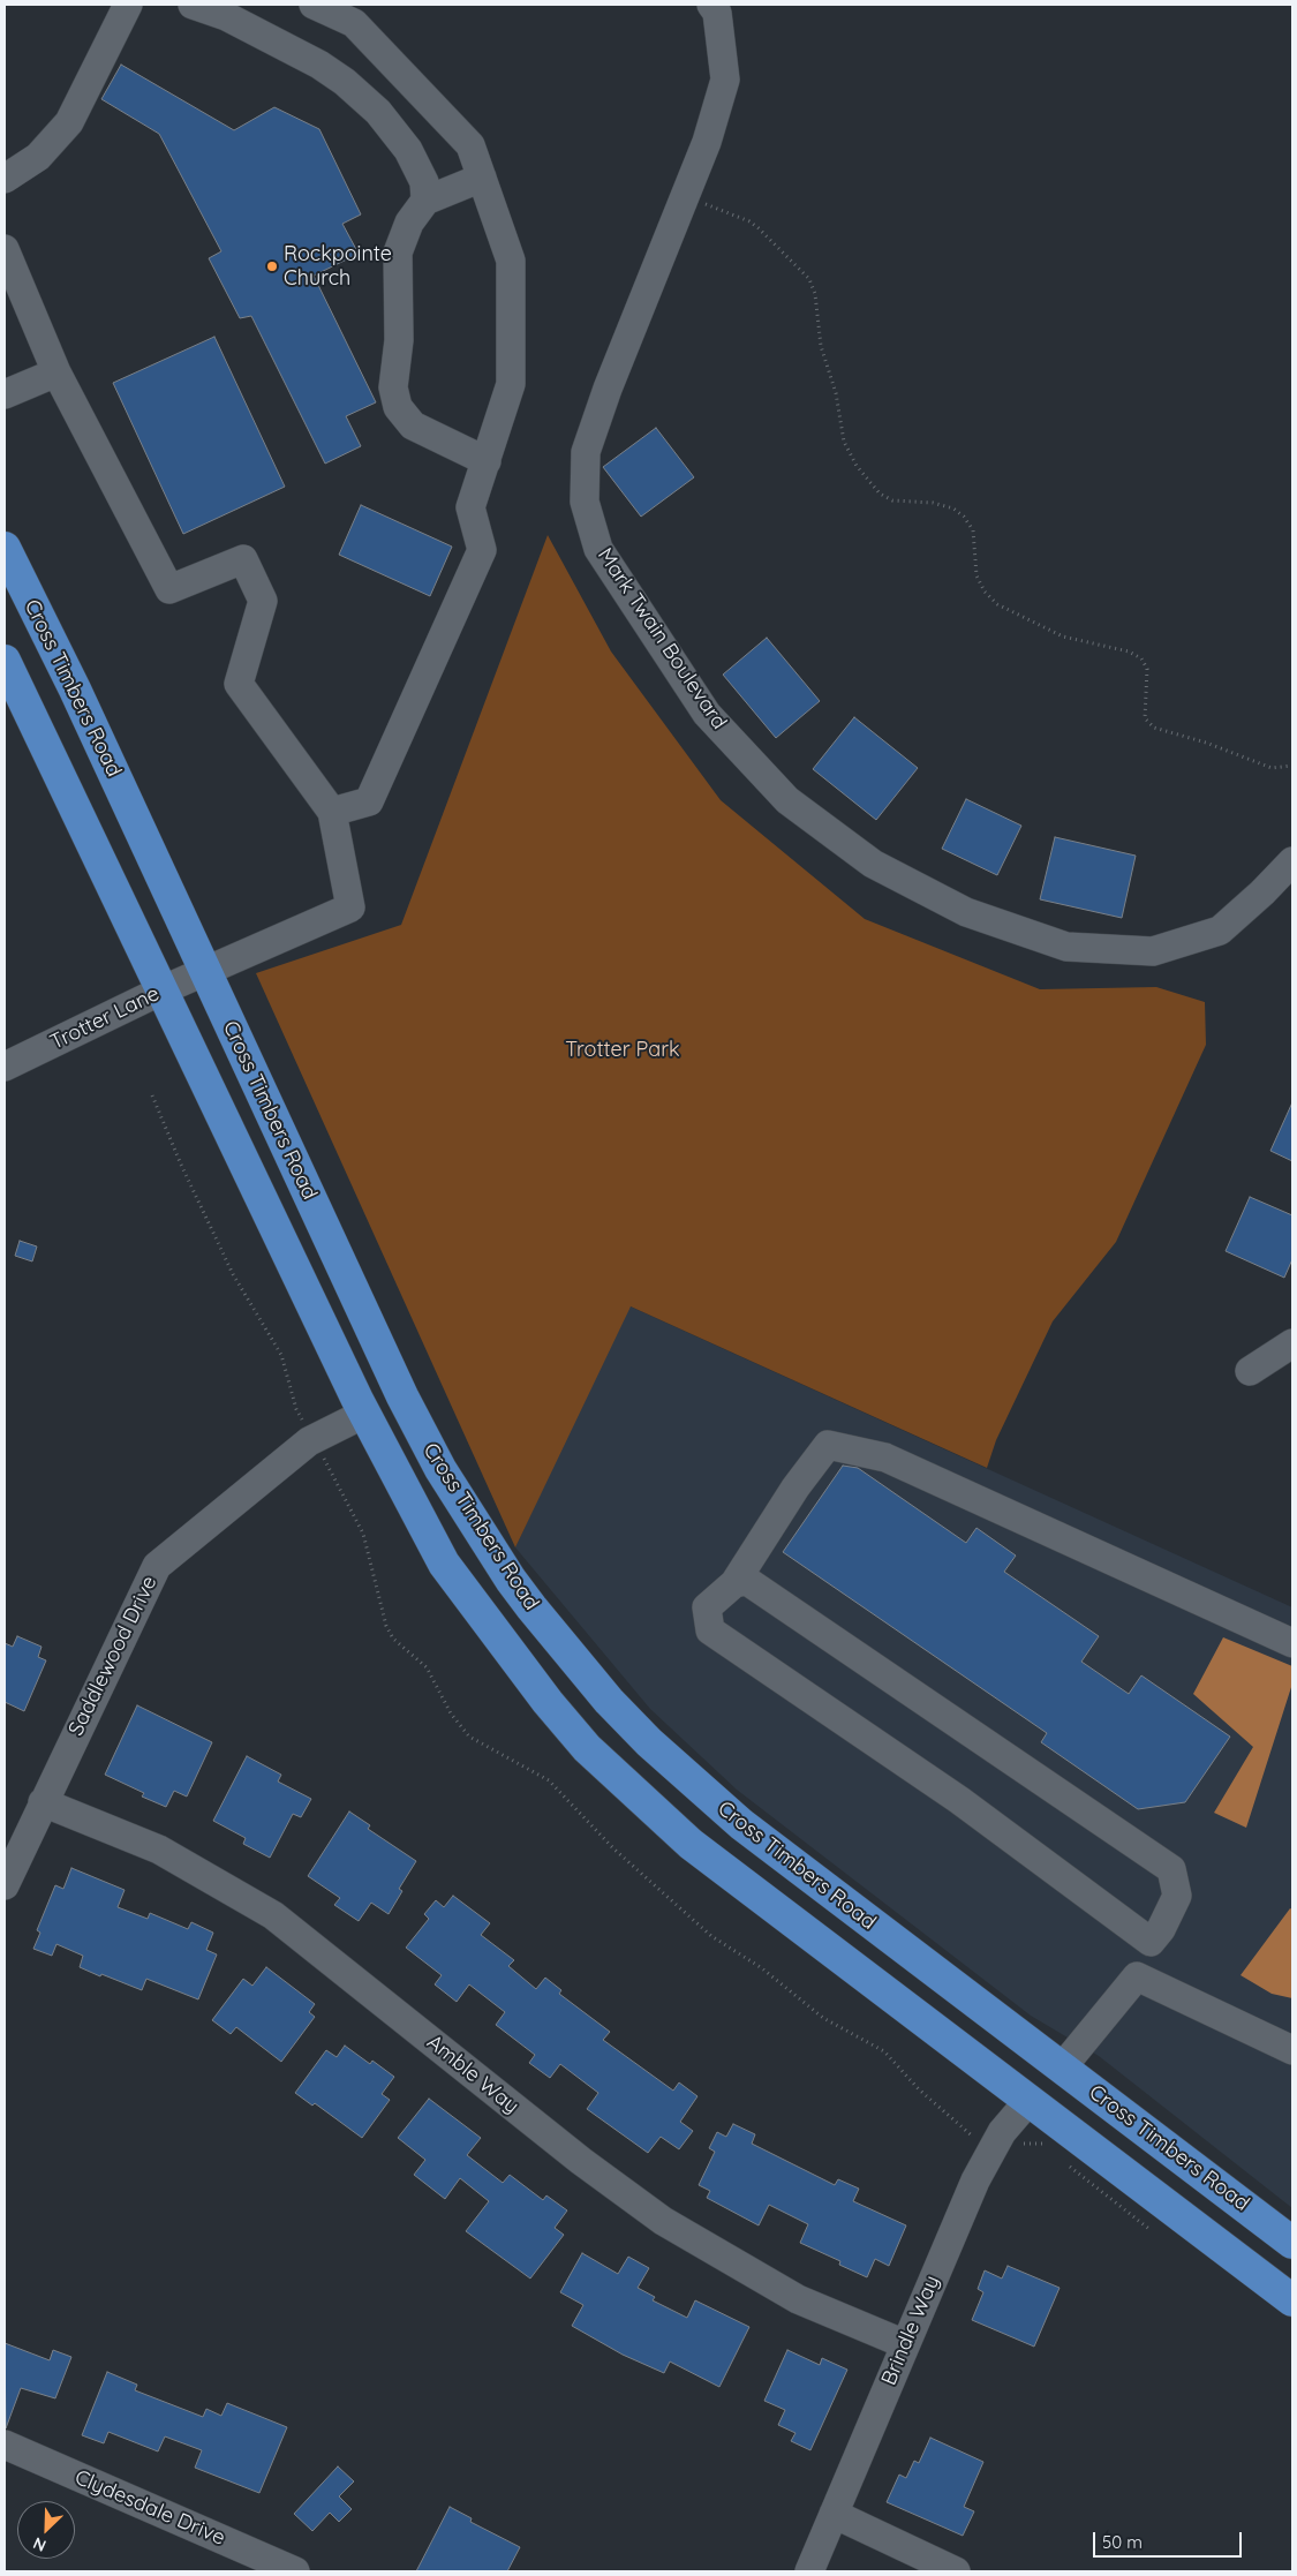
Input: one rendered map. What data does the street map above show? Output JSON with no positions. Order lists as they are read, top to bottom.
{
  "streets": {
    "main road": ["Cross Timbers Road"],
    "street": [
      "Mark Twain Boulevard",
      "Trotter Lane",
      "Saddlewood Drive",
      "Amble Way",
      "Brindle Way",
      "Clydesdale Drive"
    ]
  },
  "crossings": [
    ["Cross Timbers Road", "Trotter Lane"],
    ["Cross Timbers Road", "Saddlewood Drive"],
    ["Cross Timbers Road", "Brindle Way"],
    ["Saddlewood Drive", "Amble Way"],
    ["Amble Way", "Brindle Way"]
  ],
  "parks": ["Trotter Park"],
  "places": ["Rockpointe Church"],
  "scale_bar": "50 m",
  "north": "bottom left"
}
